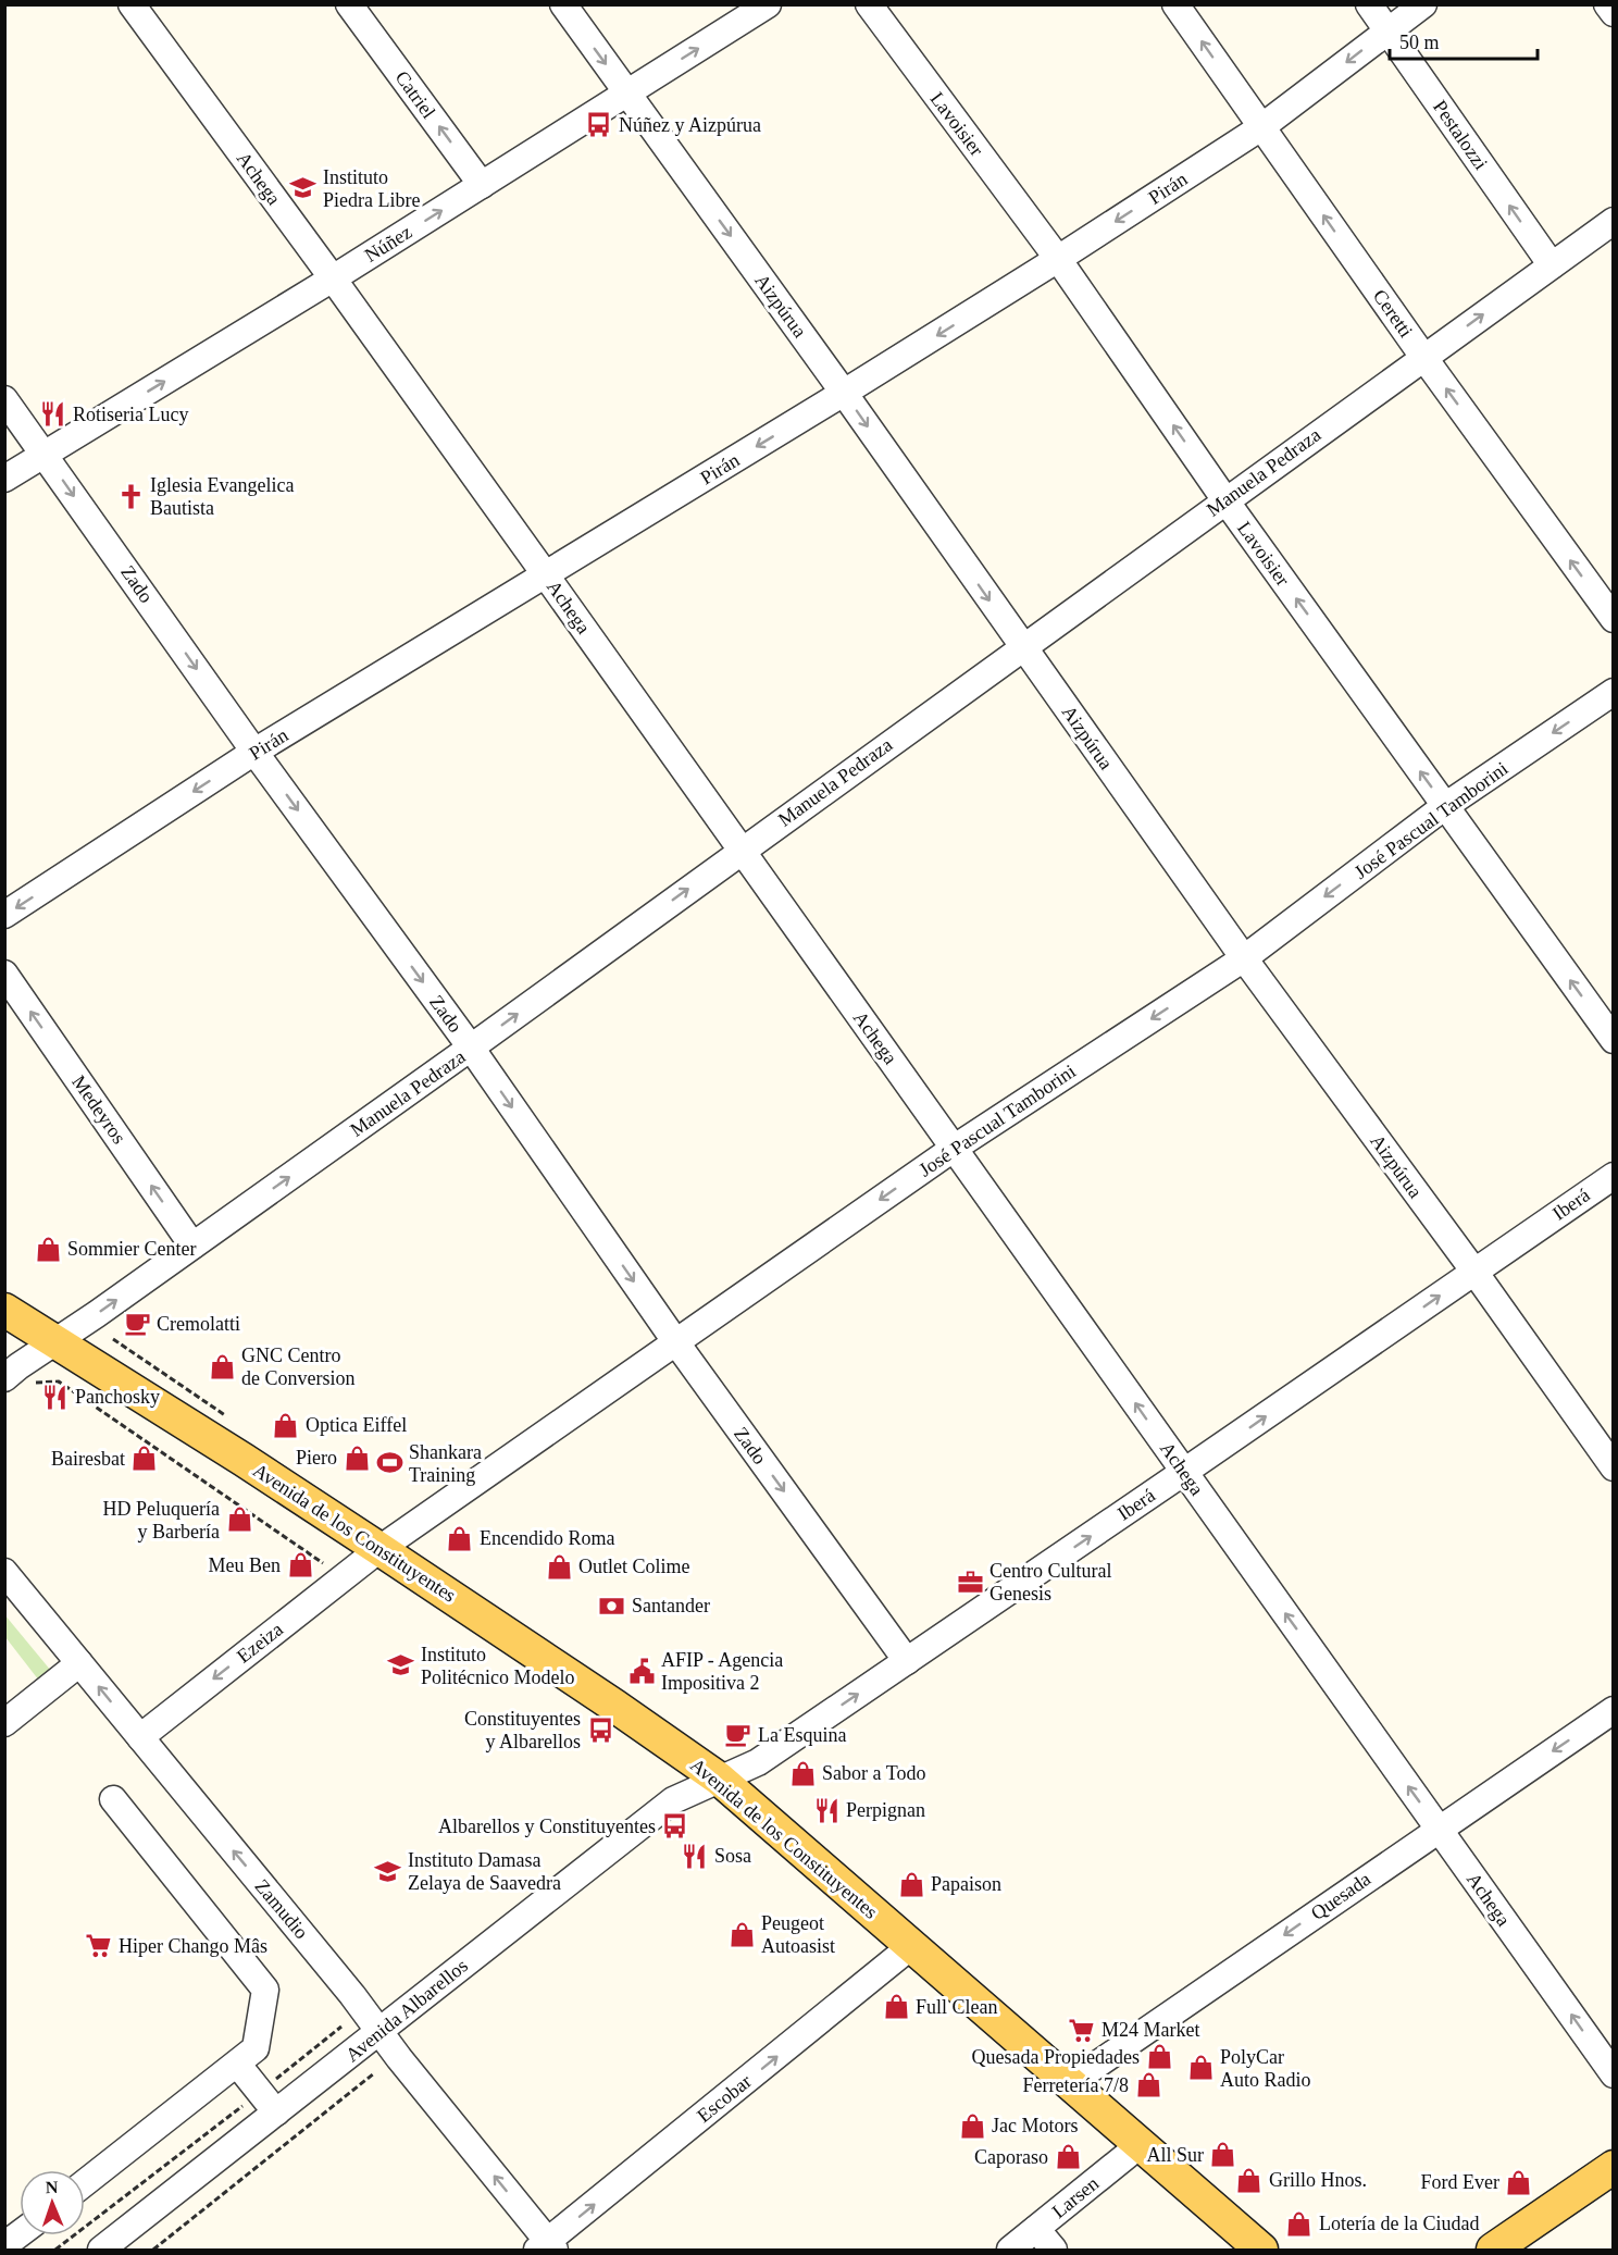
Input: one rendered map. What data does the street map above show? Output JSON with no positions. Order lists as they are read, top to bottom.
{
  "streets": {
    "main road": ["Avenida de los Constituyentes"],
    "street": [
      "Catriel",
      "Lavoisier",
      "Pestalozzi",
      "Achega",
      "Pirán",
      "Núñez",
      "Aizpúrua",
      "Ceretti",
      "Manuela Pedraza",
      "Zado",
      "José Pascual Tamborini",
      "Medeyros",
      "Iberá",
      "Ezeiza",
      "Quesada",
      "Zamudio",
      "Avenida Albarellos",
      "Escobar",
      "Larsen"
    ]
  },
  "crossings": [
    ["Catriel", "Núñez"],
    ["Lavoisier", "Pirán"],
    ["Lavoisier", "Manuela Pedraza"],
    ["Lavoisier", "José Pascual Tamborini"],
    ["Pestalozzi", "Pirán"],
    ["Pestalozzi", "Manuela Pedraza"],
    ["Achega", "Pirán"],
    ["Achega", "Núñez"],
    ["Achega", "Manuela Pedraza"],
    ["Achega", "José Pascual Tamborini"],
    ["Achega", "Iberá"],
    ["Achega", "Quesada"],
    ["Pirán", "Aizpúrua"],
    ["Pirán", "Ceretti"],
    ["Pirán", "Zado"],
    ["Núñez", "Aizpúrua"],
    ["Núñez", "Zado"],
    ["Aizpúrua", "Manuela Pedraza"],
    ["Aizpúrua", "José Pascual Tamborini"],
    ["Aizpúrua", "Iberá"],
    ["Ceretti", "Manuela Pedraza"],
    ["Manuela Pedraza", "Zado"],
    ["Manuela Pedraza", "Medeyros"],
    ["Manuela Pedraza", "Avenida de los Constituyentes"],
    ["Zado", "José Pascual Tamborini"],
    ["Zado", "Iberá"],
    ["José Pascual Tamborini", "Avenida de los Constituyentes"],
    ["José Pascual Tamborini", "Ezeiza"],
    ["Iberá", "Avenida de los Constituyentes"],
    ["Iberá", "Avenida Albarellos"],
    ["Avenida de los Constituyentes", "Ezeiza"],
    ["Avenida de los Constituyentes", "Quesada"],
    ["Avenida de los Constituyentes", "Avenida Albarellos"],
    ["Avenida de los Constituyentes", "Escobar"],
    ["Avenida de los Constituyentes", "Larsen"],
    ["Ezeiza", "Zamudio"],
    ["Zamudio", "Avenida Albarellos"],
    ["Zamudio", "Escobar"]
  ],
  "one_way": [
    "Catriel",
    "Lavoisier",
    "Pestalozzi",
    "Achega",
    "Pirán",
    "Núñez",
    "Aizpúrua",
    "Ceretti",
    "Manuela Pedraza",
    "Zado",
    "José Pascual Tamborini",
    "Medeyros",
    "Iberá",
    "Ezeiza",
    "Quesada",
    "Zamudio",
    "Escobar"
  ],
  "places": {
    "bus stop": ["Núñez y Aizpúrua", "Constituyentes y Albarellos", "Albarellos y Constituyentes"],
    "school or university": ["Instituto Piedra Libre", "Instituto Politécnico Modelo", "Instituto Damasa Zelaya de Saavedra"],
    "restaurant": [
      "Rotiseria Lucy",
      "Panchosky",
      "Perpignan",
      "Sosa"
    ],
    "church": ["Iglesia Evangelica Bautista"],
    "shop": [
      "Sommier Center",
      "GNC Centro de Conversion",
      "Optica Eiffel",
      "Piero",
      "Bairesbat",
      "HD Peluquería y Barbería",
      "Encendido Roma",
      "Meu Ben",
      "Outlet Colime",
      "Sabor a Todo",
      "Papaison",
      "Peugeot Autoasist",
      "Full Clean",
      "Quesada Propiedades",
      "PolyCar Auto Radio",
      "Ferretería 7/8",
      "Jac Motors",
      "All Sur",
      "Caporaso",
      "Grillo Hnos.",
      "Ford Ever",
      "Lotería de la Ciudad"
    ],
    "cafe": ["Cremolatti", "La Esquina"],
    "sports": ["Shankara Training"],
    "office": ["Centro Cultural Genesis"],
    "bank": ["Santander"],
    "public building": ["AFIP - Agencia Impositiva 2"],
    "supermarket": ["Hiper Chango Mâs", "M24 Market"]
  },
  "scale_bar": "50 m",
  "north": "top"
}
